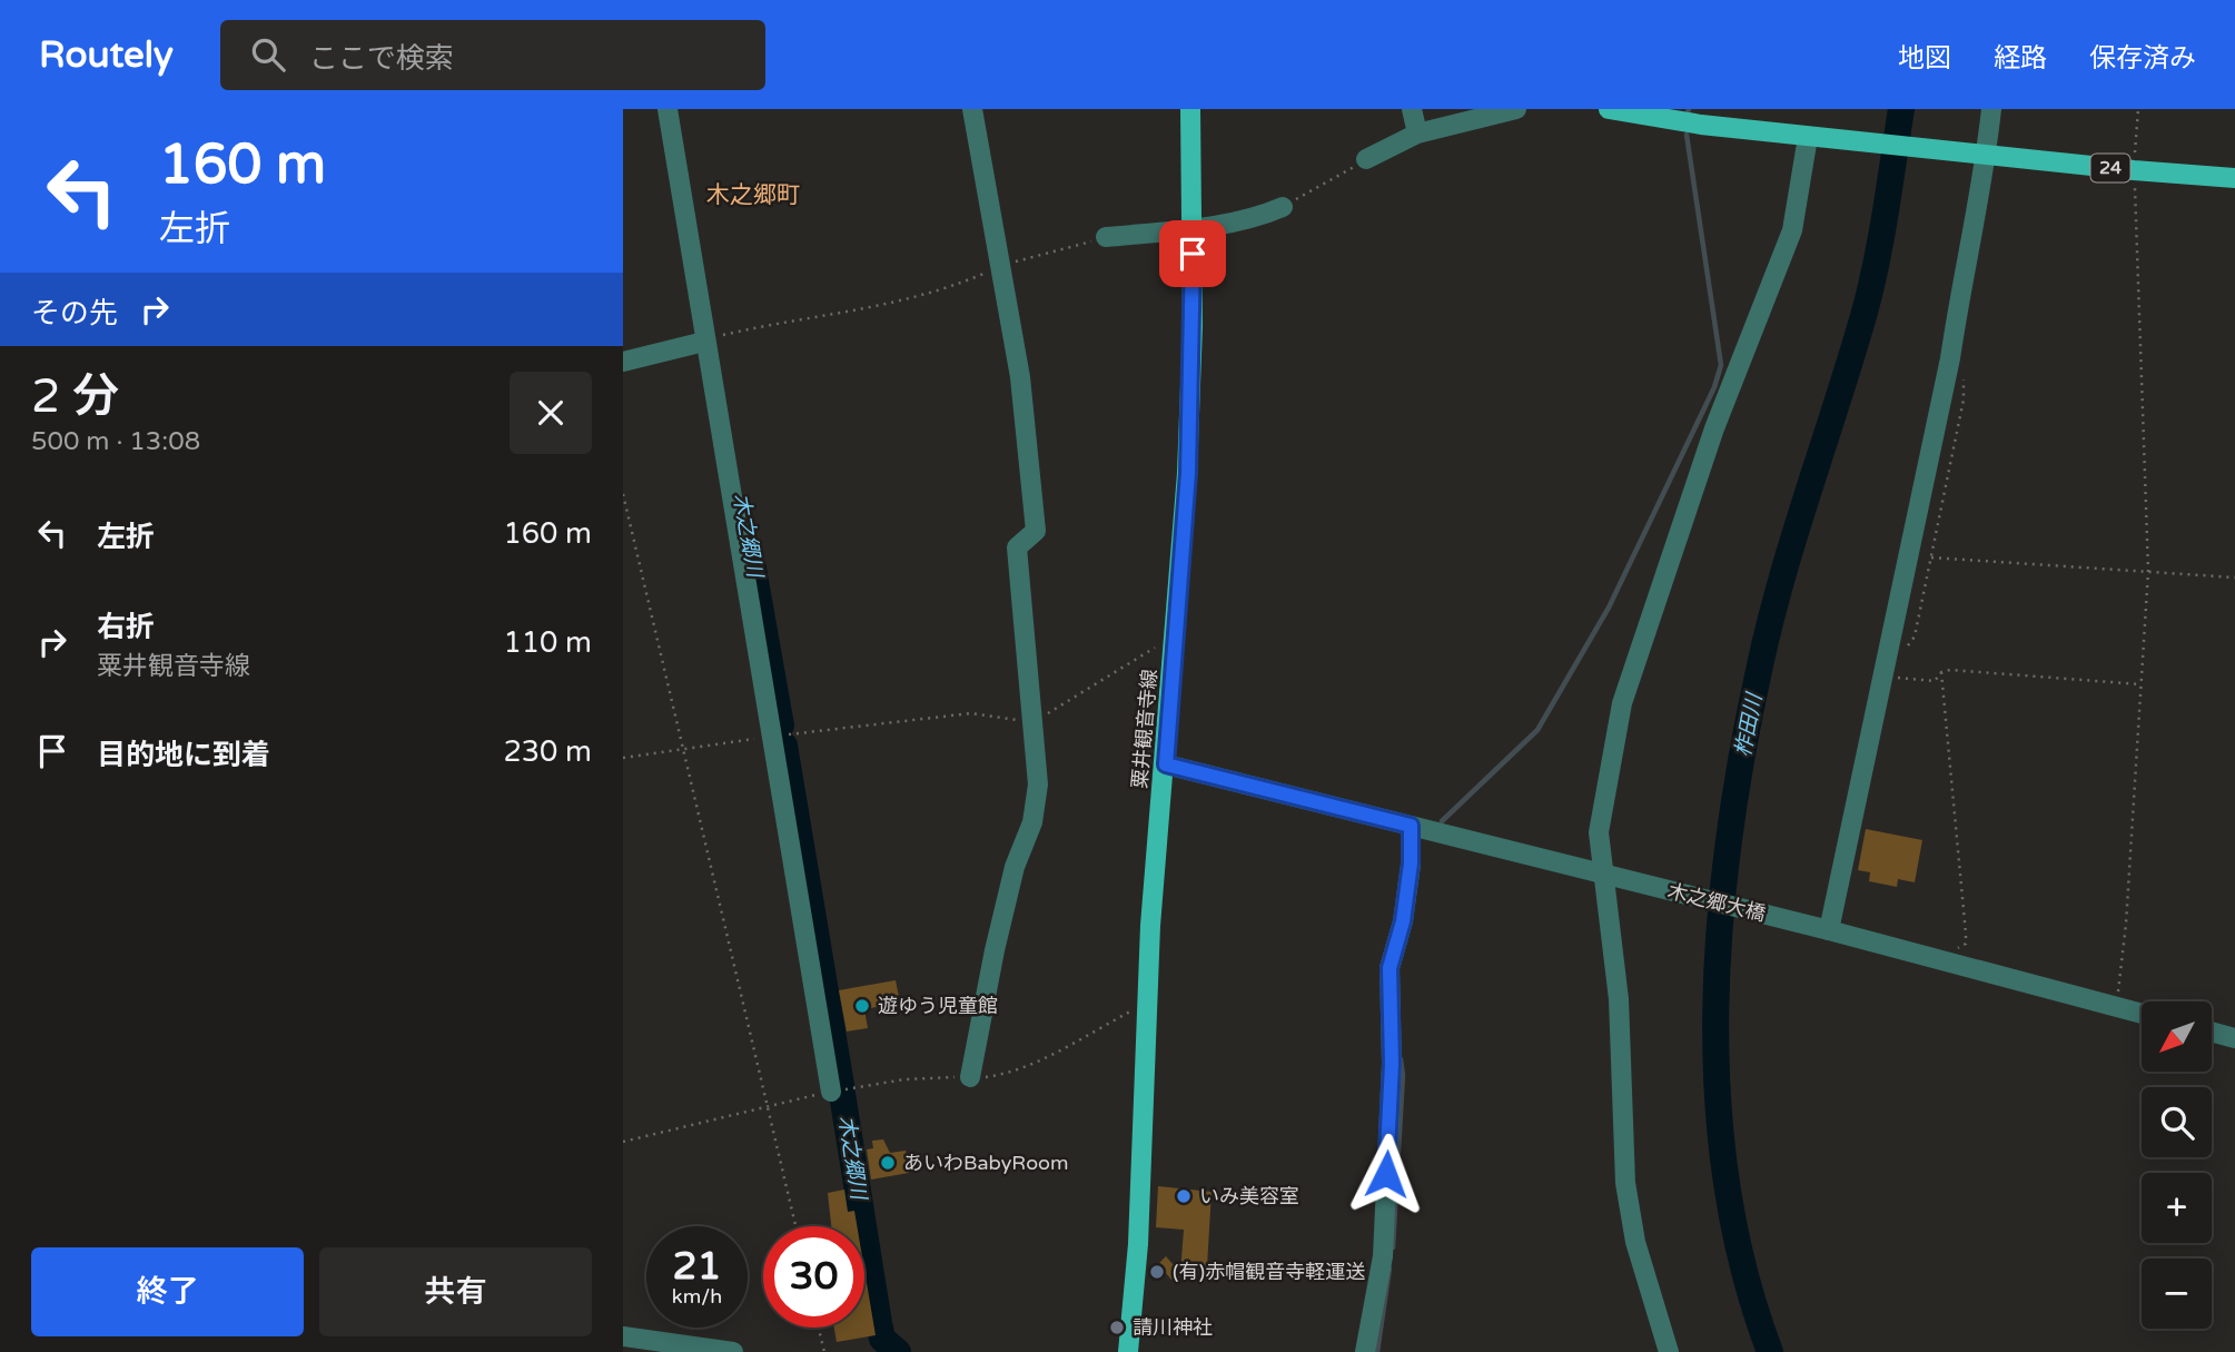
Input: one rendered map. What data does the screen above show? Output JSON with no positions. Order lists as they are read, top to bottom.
{
  "streets": {
    "main road": ["24", "粟井観音寺線"],
    "street": ["木之郷大橋"]
  },
  "crossings": [
    ["粟井観音寺線", "木之郷大橋"]
  ],
  "districts": ["木之郷町"],
  "water": ["木之郷川", "柞田川"],
  "places": [
    "遊ゆう児童館",
    "あいわBabyRoom",
    "いみ美容室",
    "(有)赤帽観音寺軽運送",
    "請川神社"
  ],
  "north": "bottom left",
  "page": {
    "header": "Routely",
    "search": "ここで検索",
    "nav": ["地図", "経路", "保存済み"],
    "turn": ["160 m", "左折"],
    "then": "その先",
    "heading": ["2 分", "500 m · 13:08"],
    "list": [
      {
        "name": "左折",
        "value": "160 m"
      },
      {
        "name": "右折",
        "note": "粟井観音寺線",
        "value": "110 m"
      },
      {
        "name": "目的地に到着",
        "value": "230 m"
      }
    ],
    "map_buttons": ["+", "−"],
    "speed": "21 km/h",
    "limit": "30",
    "buttons": ["終了", "共有"]
  }
}
